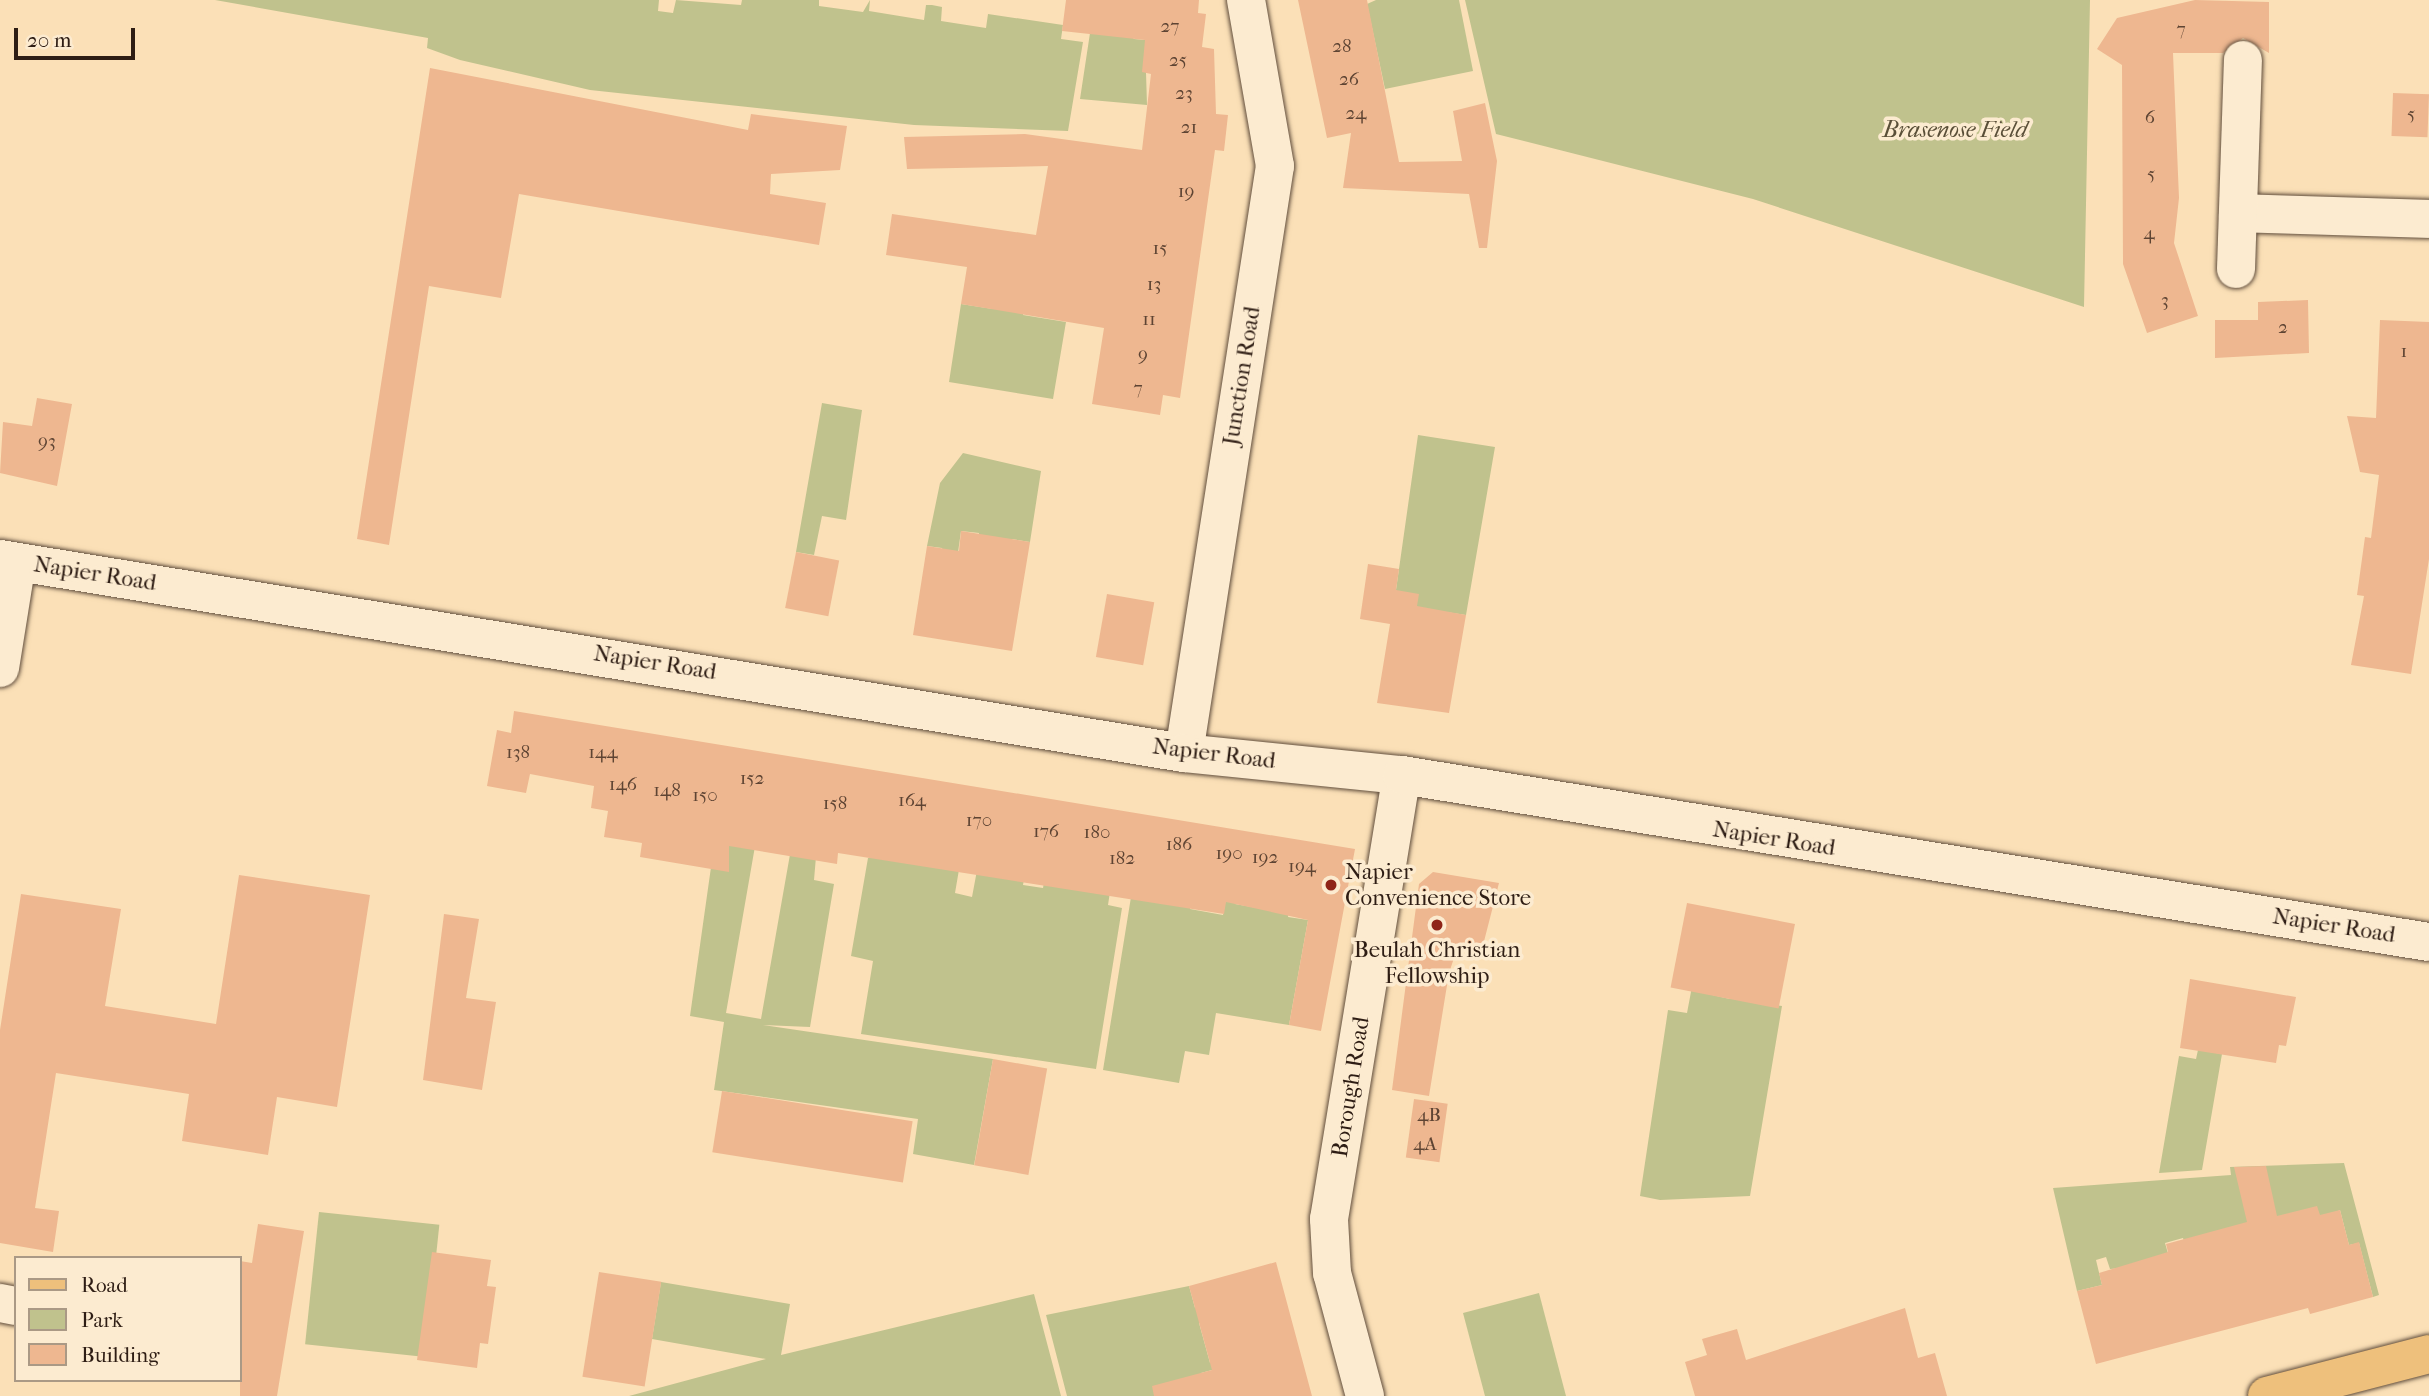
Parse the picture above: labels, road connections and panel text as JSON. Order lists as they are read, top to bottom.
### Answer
{
  "streets": {
    "street": ["Junction Road", "Napier Road", "Borough Road"]
  },
  "crossings": [
    ["Junction Road", "Napier Road"],
    ["Napier Road", "Borough Road"]
  ],
  "parks": ["Brasenose Field"],
  "places": ["Napier Convenience Store", "Beulah Christian Fellowship"],
  "house_numbers": [
    "27",
    "7",
    "28",
    "25",
    "26",
    "23",
    "24",
    "5",
    "6",
    "21",
    "5",
    "19",
    "4",
    "15",
    "13",
    "3",
    "11",
    "2",
    "1",
    "9",
    "7",
    "93",
    "138",
    "144",
    "152",
    "146",
    "148",
    "150",
    "164",
    "158",
    "170",
    "176",
    "180",
    "186",
    "190",
    "192",
    "182",
    "194",
    "4B",
    "4A"
  ],
  "legend": ["Road", "Park", "Building"],
  "scale_bar": "20 m"
}
